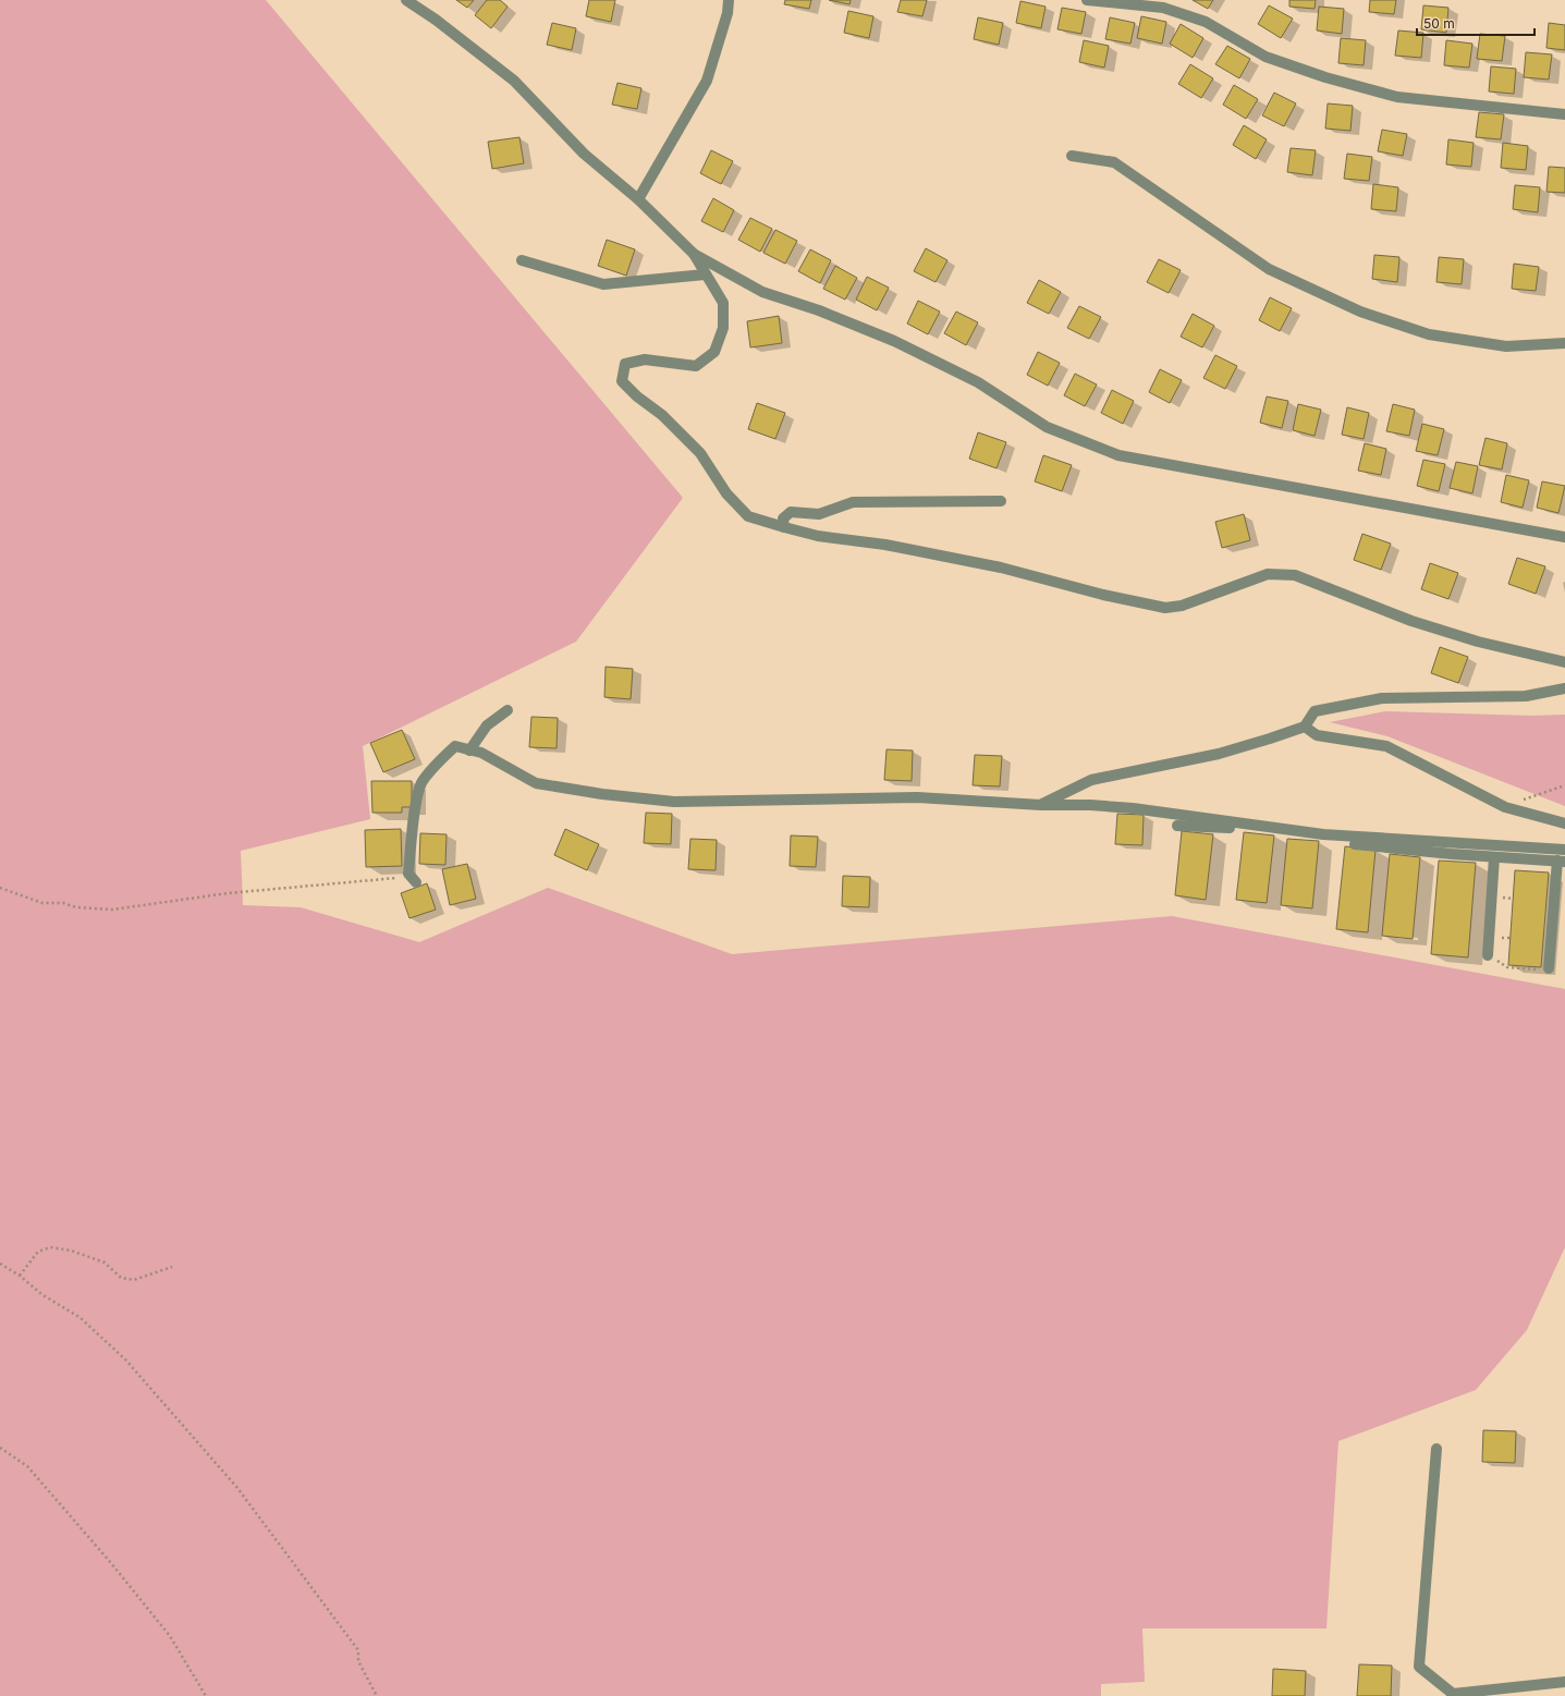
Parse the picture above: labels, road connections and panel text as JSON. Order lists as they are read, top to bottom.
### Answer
{
  "scale_bar": "50 m"
}
